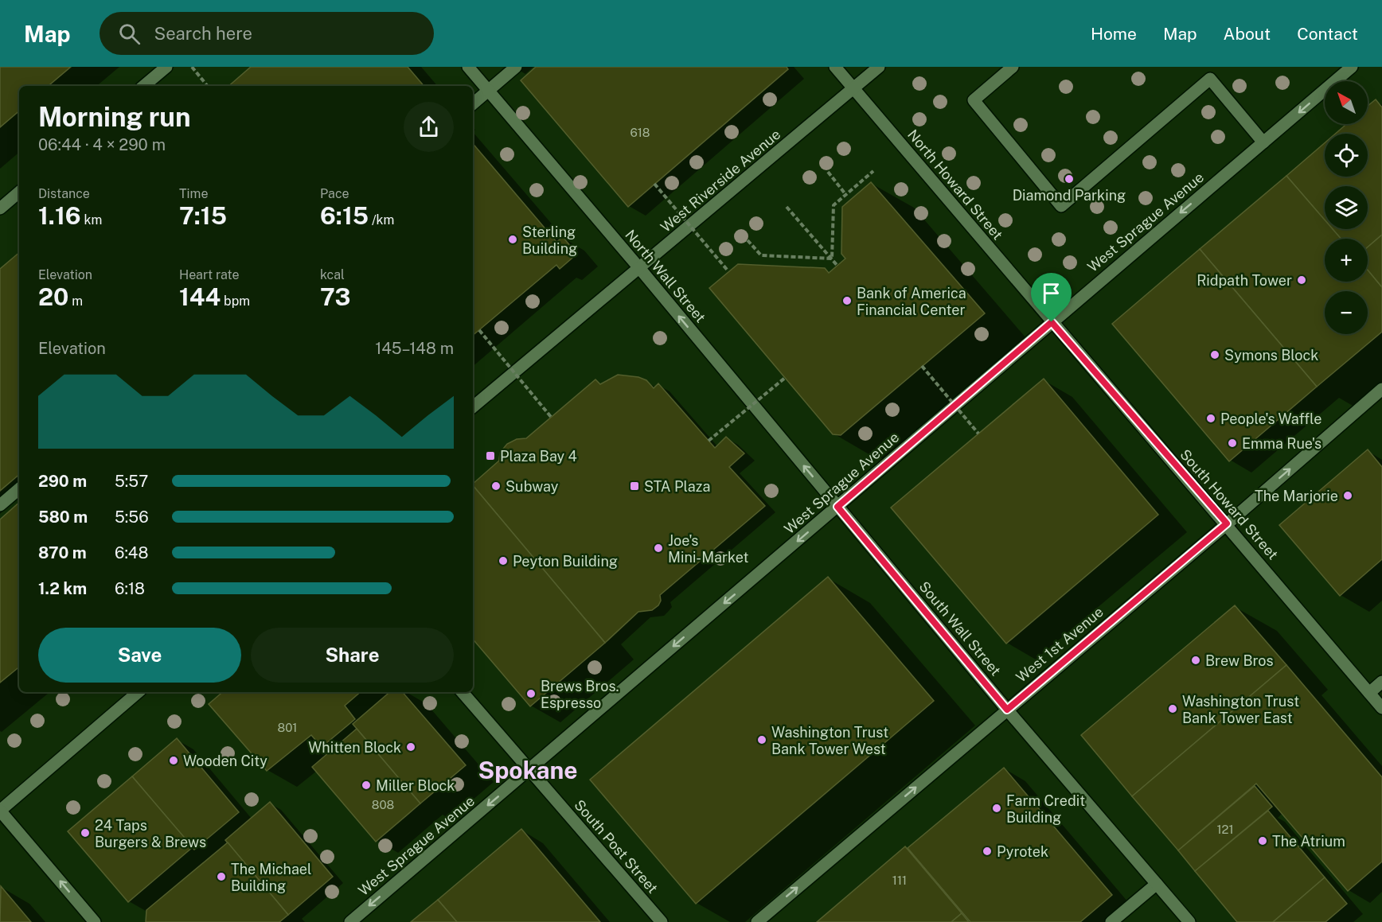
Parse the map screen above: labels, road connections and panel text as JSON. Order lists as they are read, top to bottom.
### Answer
{
  "streets": {
    "street": [
      "West Riverside Avenue",
      "North Howard Street",
      "West Sprague Avenue",
      "North Wall Street",
      "South Howard Street",
      "South Wall Street",
      "West 1st Avenue",
      "South Post Street"
    ]
  },
  "crossings": [
    ["West Riverside Avenue", "North Howard Street"],
    ["West Riverside Avenue", "North Wall Street"],
    ["North Howard Street", "West Sprague Avenue"],
    ["North Howard Street", "South Howard Street"],
    ["West Sprague Avenue", "North Wall Street"],
    ["West Sprague Avenue", "South Howard Street"],
    ["West Sprague Avenue", "South Wall Street"],
    ["West Sprague Avenue", "South Post Street"],
    ["North Wall Street", "South Wall Street"],
    ["South Howard Street", "West 1st Avenue"],
    ["South Wall Street", "West 1st Avenue"]
  ],
  "one_way": ["West Sprague Avenue", "North Wall Street", "West 1st Avenue"],
  "districts": ["Spokane"],
  "places": {
    "other": [
      "Diamond Parking",
      "Sterling Building",
      "Ridpath Tower",
      "Bank of America Financial Center",
      "Symons Block",
      "People's Waffle",
      "Emma Rue's",
      "Subway",
      "The Marjorie",
      "Joe's Mini-Market",
      "Peyton Building",
      "Brew Bros",
      "Brews Bros. Espresso",
      "Washington Trust Bank Tower East",
      "Washington Trust Bank Tower West",
      "Whitten Block",
      "Wooden City",
      "Miller Block",
      "Farm Credit Building",
      "24 Taps Burgers & Brews",
      "The Atrium",
      "Pyrotek",
      "The Michael Building"
    ],
    "transit": ["Plaza Bay 4", "STA Plaza"]
  },
  "house_numbers": [
    "618",
    "801",
    "808",
    "121",
    "111"
  ],
  "north": "top left",
  "page": {
    "header": "Map",
    "search": "Search here",
    "nav": [
      "Home",
      "Map",
      "About",
      "Contact"
    ],
    "map_buttons": ["+", "−"],
    "heading": ["Morning run", "06:44 · 4 × 290 m"],
    "stats": [
      ["Distance", "1.16 km"],
      ["Time", "7:15"],
      ["Pace", "6:15 /km"],
      ["Elevation", "20 m"],
      ["Heart rate", "144 bpm"],
      ["kcal", "73"]
    ],
    "chart": ["Elevation", "145–148 m"],
    "list": [
      {
        "name": "290 m",
        "note": "5:57"
      },
      {
        "name": "580 m",
        "note": "5:56"
      },
      {
        "name": "870 m",
        "note": "6:48"
      },
      {
        "name": "1.2 km",
        "note": "6:18"
      }
    ],
    "buttons": ["Save", "Share"]
  }
}
